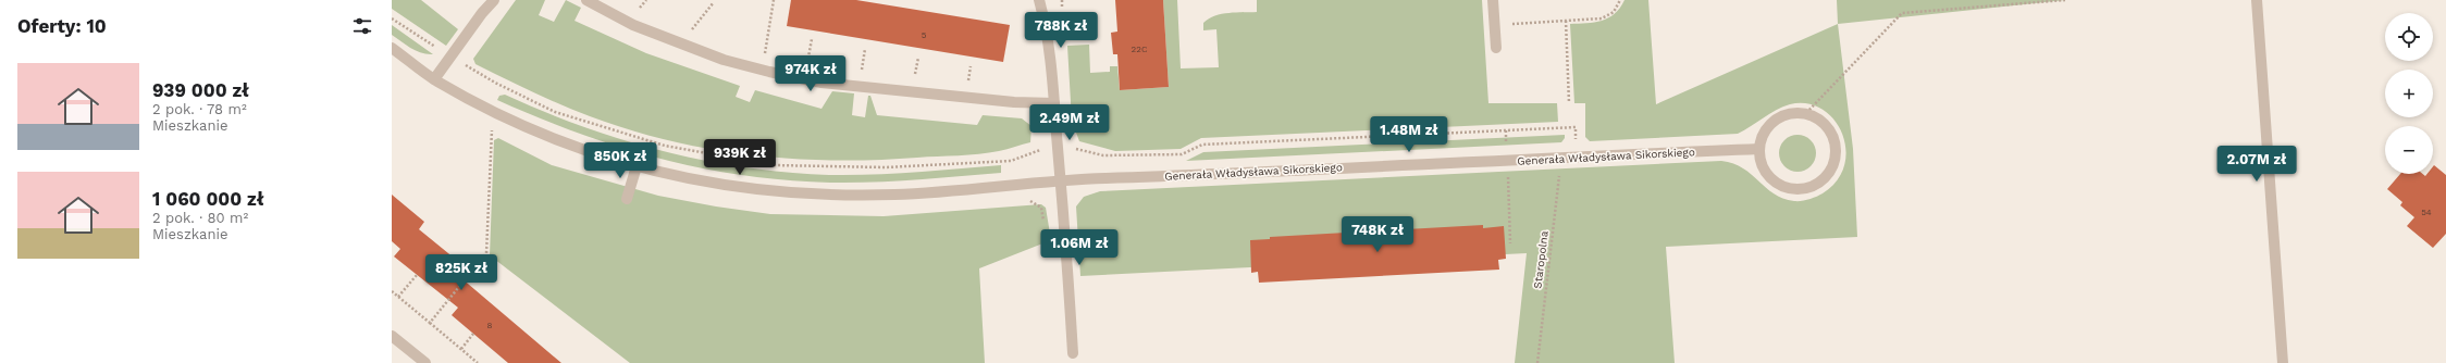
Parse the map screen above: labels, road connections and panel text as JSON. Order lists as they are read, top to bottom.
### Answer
{
  "streets": {
    "street": ["Generała Władysława Sikorskiego"],
    "path": ["Staropolna"]
  },
  "crossings": [
    ["Generała Władysława Sikorskiego", "Staropolna"]
  ],
  "house_numbers": [
    "5",
    "22C",
    "54",
    "8"
  ],
  "page": {
    "heading": "Oferty: 10",
    "price": [
      "788K zł",
      "974K zł",
      "2.49M zł",
      "1.48M zł",
      "939K zł",
      "850K zł",
      "2.07M zł",
      "748K zł",
      "1.06M zł",
      "825K zł"
    ],
    "map_buttons": ["+", "−"],
    "list": [
      {
        "name": "939 000 zł",
        "note": "2 pok. · 78 m² · Mieszkanie"
      },
      {
        "name": "1 060 000 zł",
        "note": "2 pok. · 80 m² · Mieszkanie"
      }
    ]
  }
}
